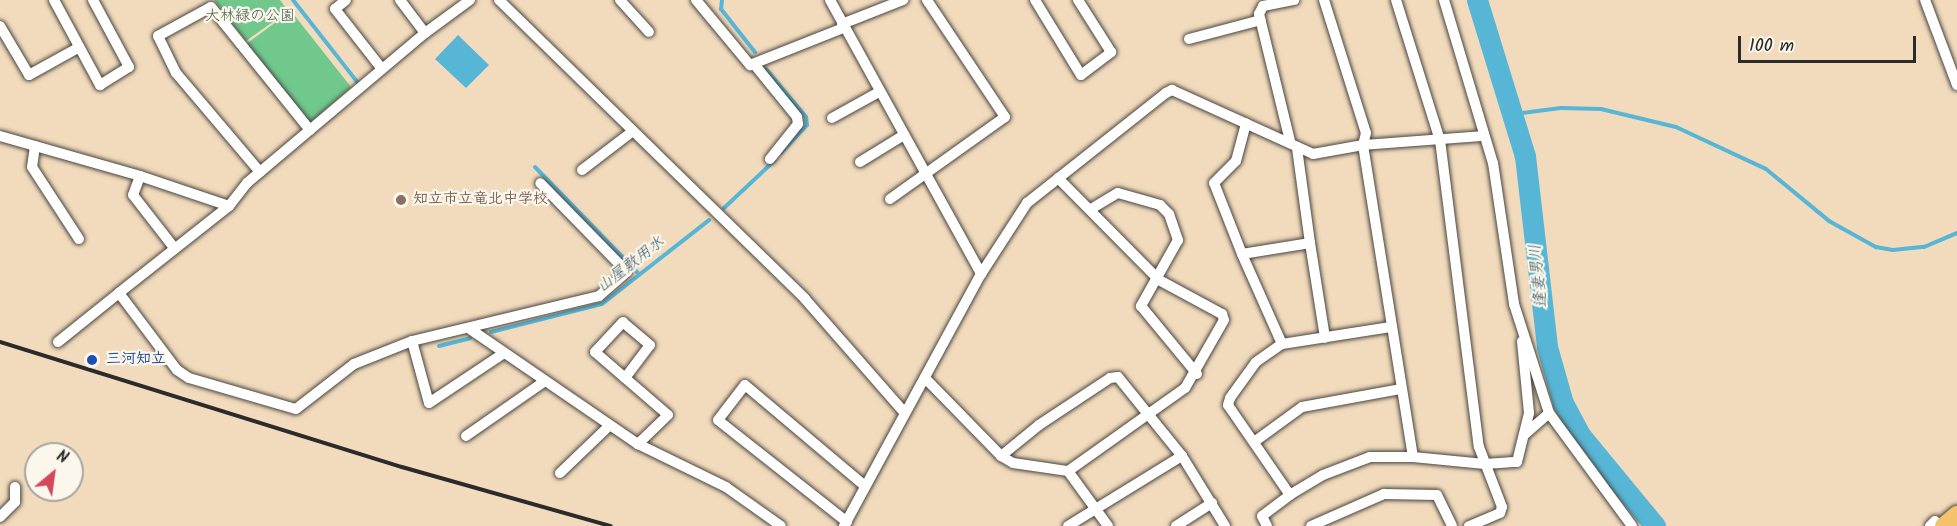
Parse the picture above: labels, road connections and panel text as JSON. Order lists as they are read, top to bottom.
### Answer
{
  "water": ["山屋敷用水", "逢妻男川"],
  "parks": ["大林緑の公園"],
  "places": ["知立市立竜北中学校", "三河知立"],
  "scale_bar": "100 m",
  "north": "top right"
}
